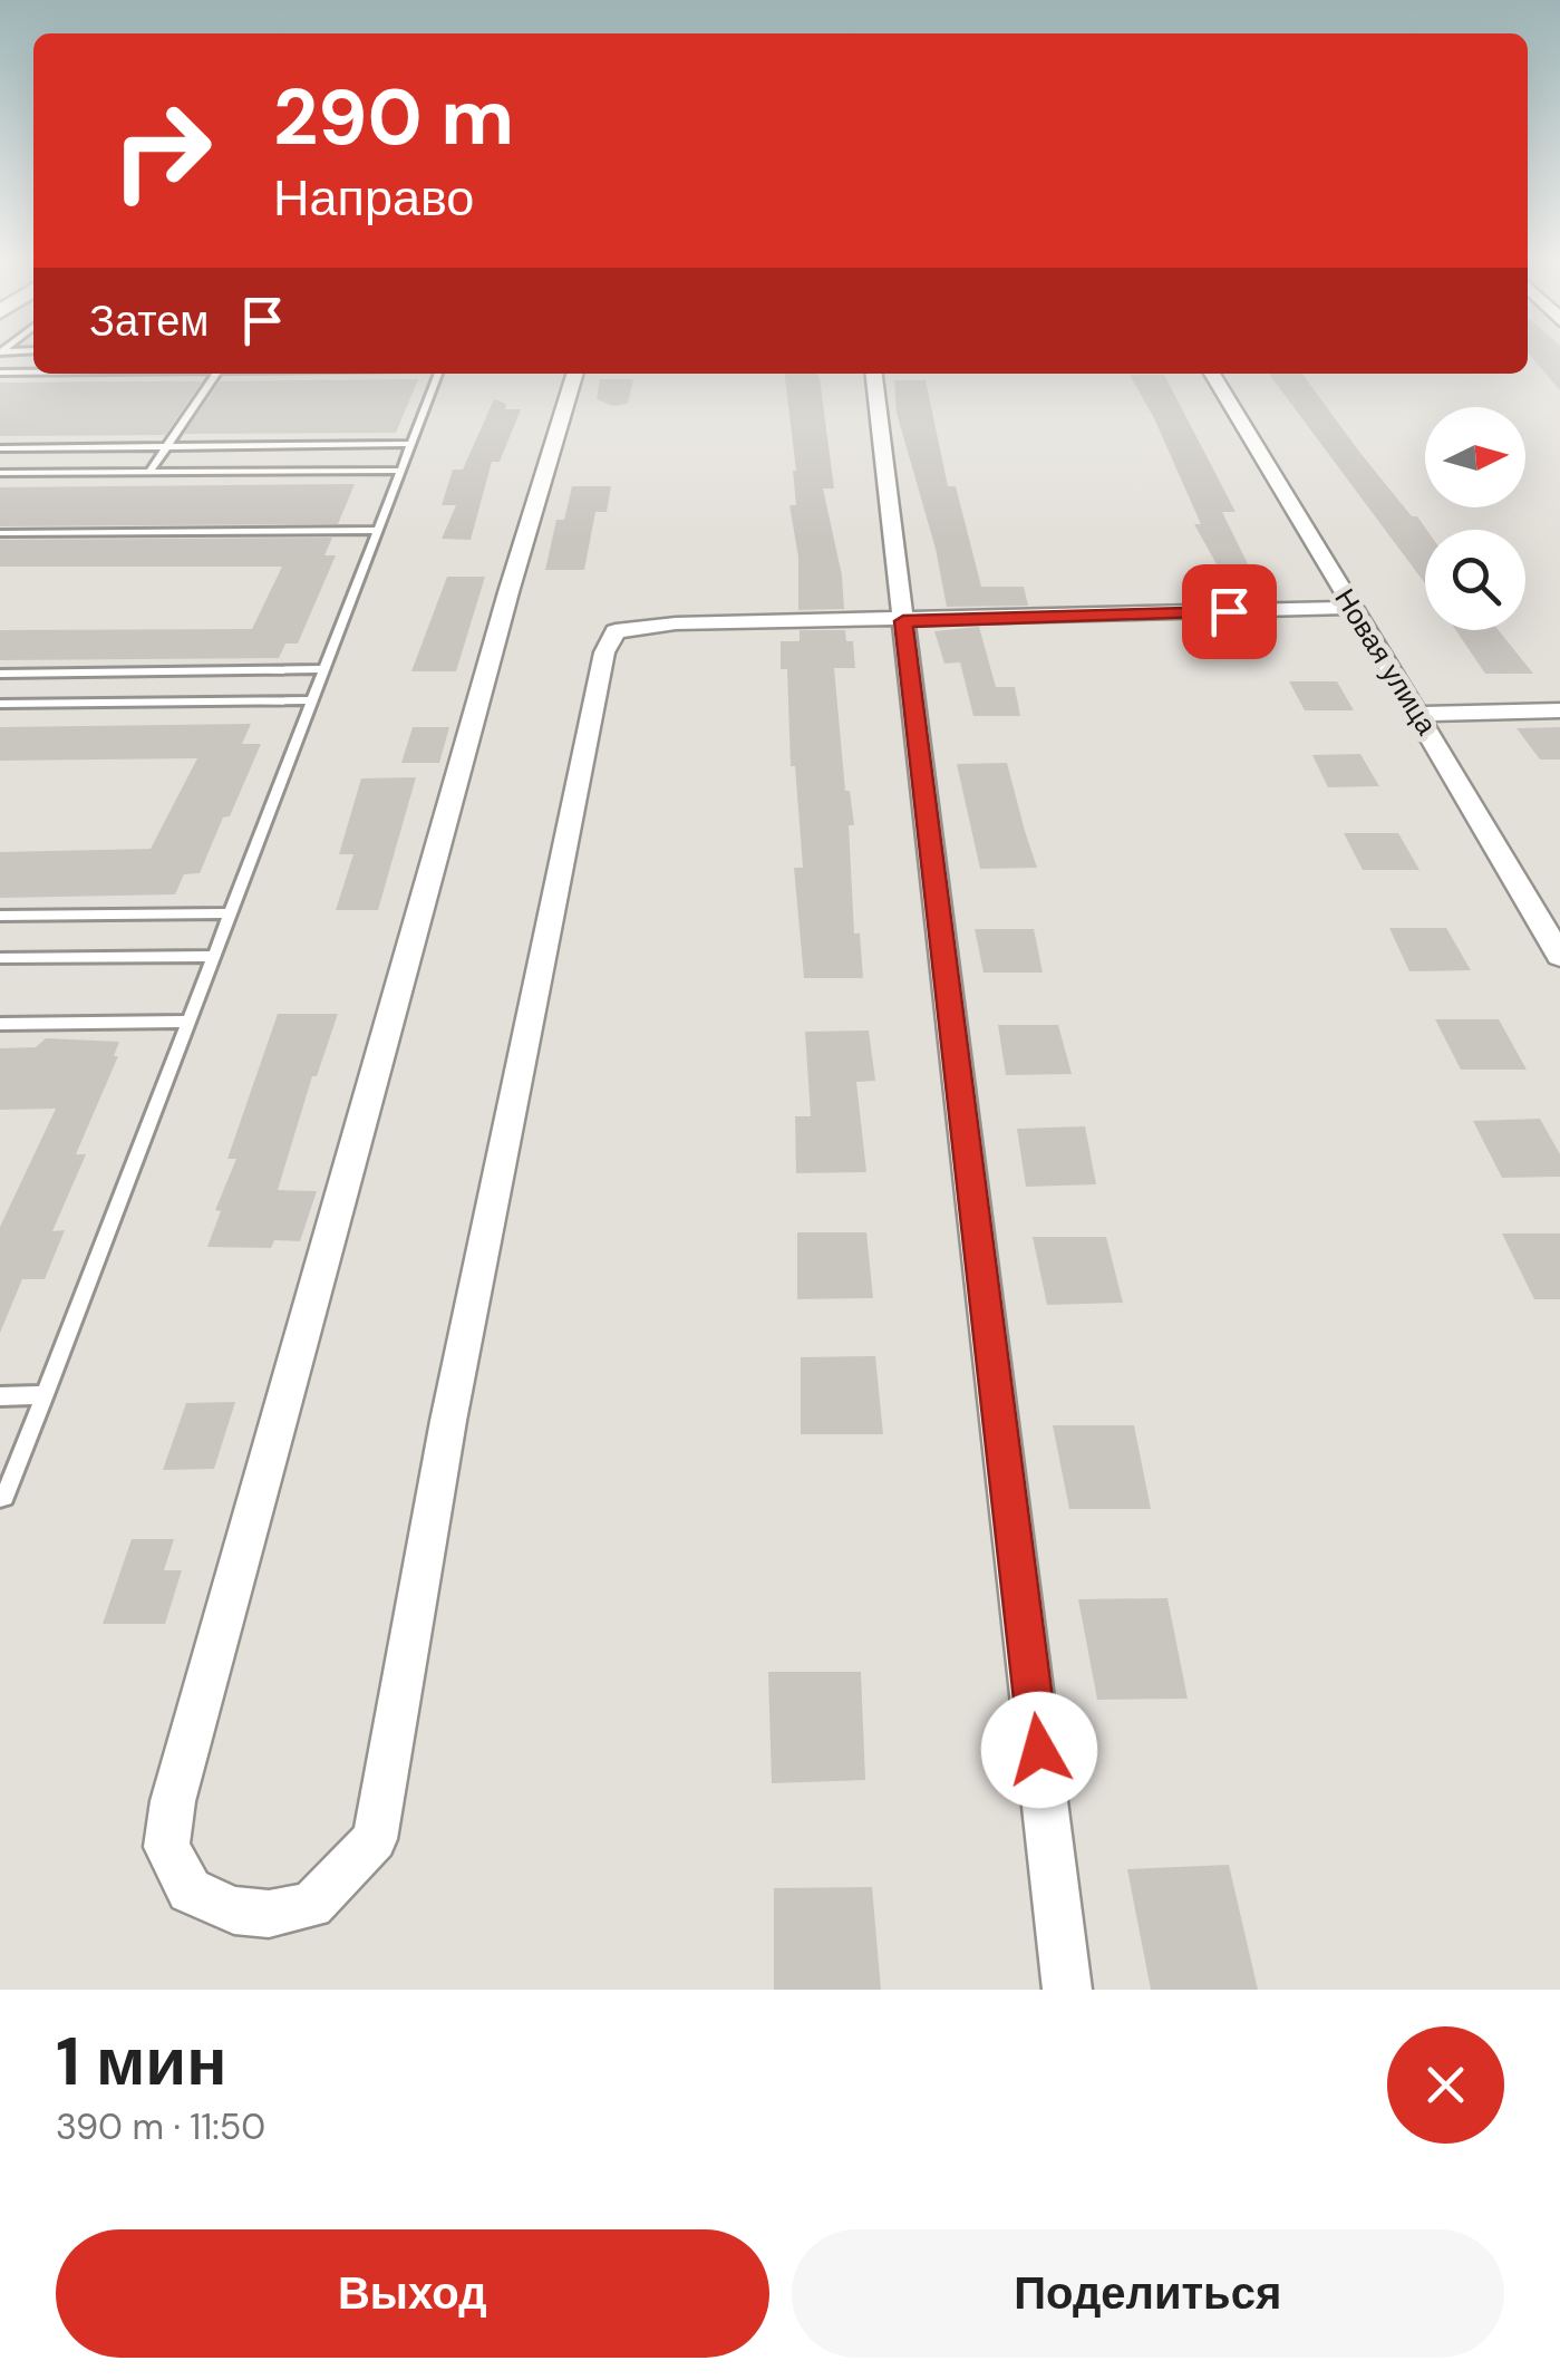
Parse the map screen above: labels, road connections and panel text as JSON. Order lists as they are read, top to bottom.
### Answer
{
  "streets": {
    "street": ["Новая улица"]
  },
  "north": "right",
  "page": {
    "turn": ["290 m", "Направо"],
    "then": "Затем",
    "heading": ["1 мин", "390 m · 11:50"],
    "buttons": ["Выход", "Поделиться"]
  }
}
